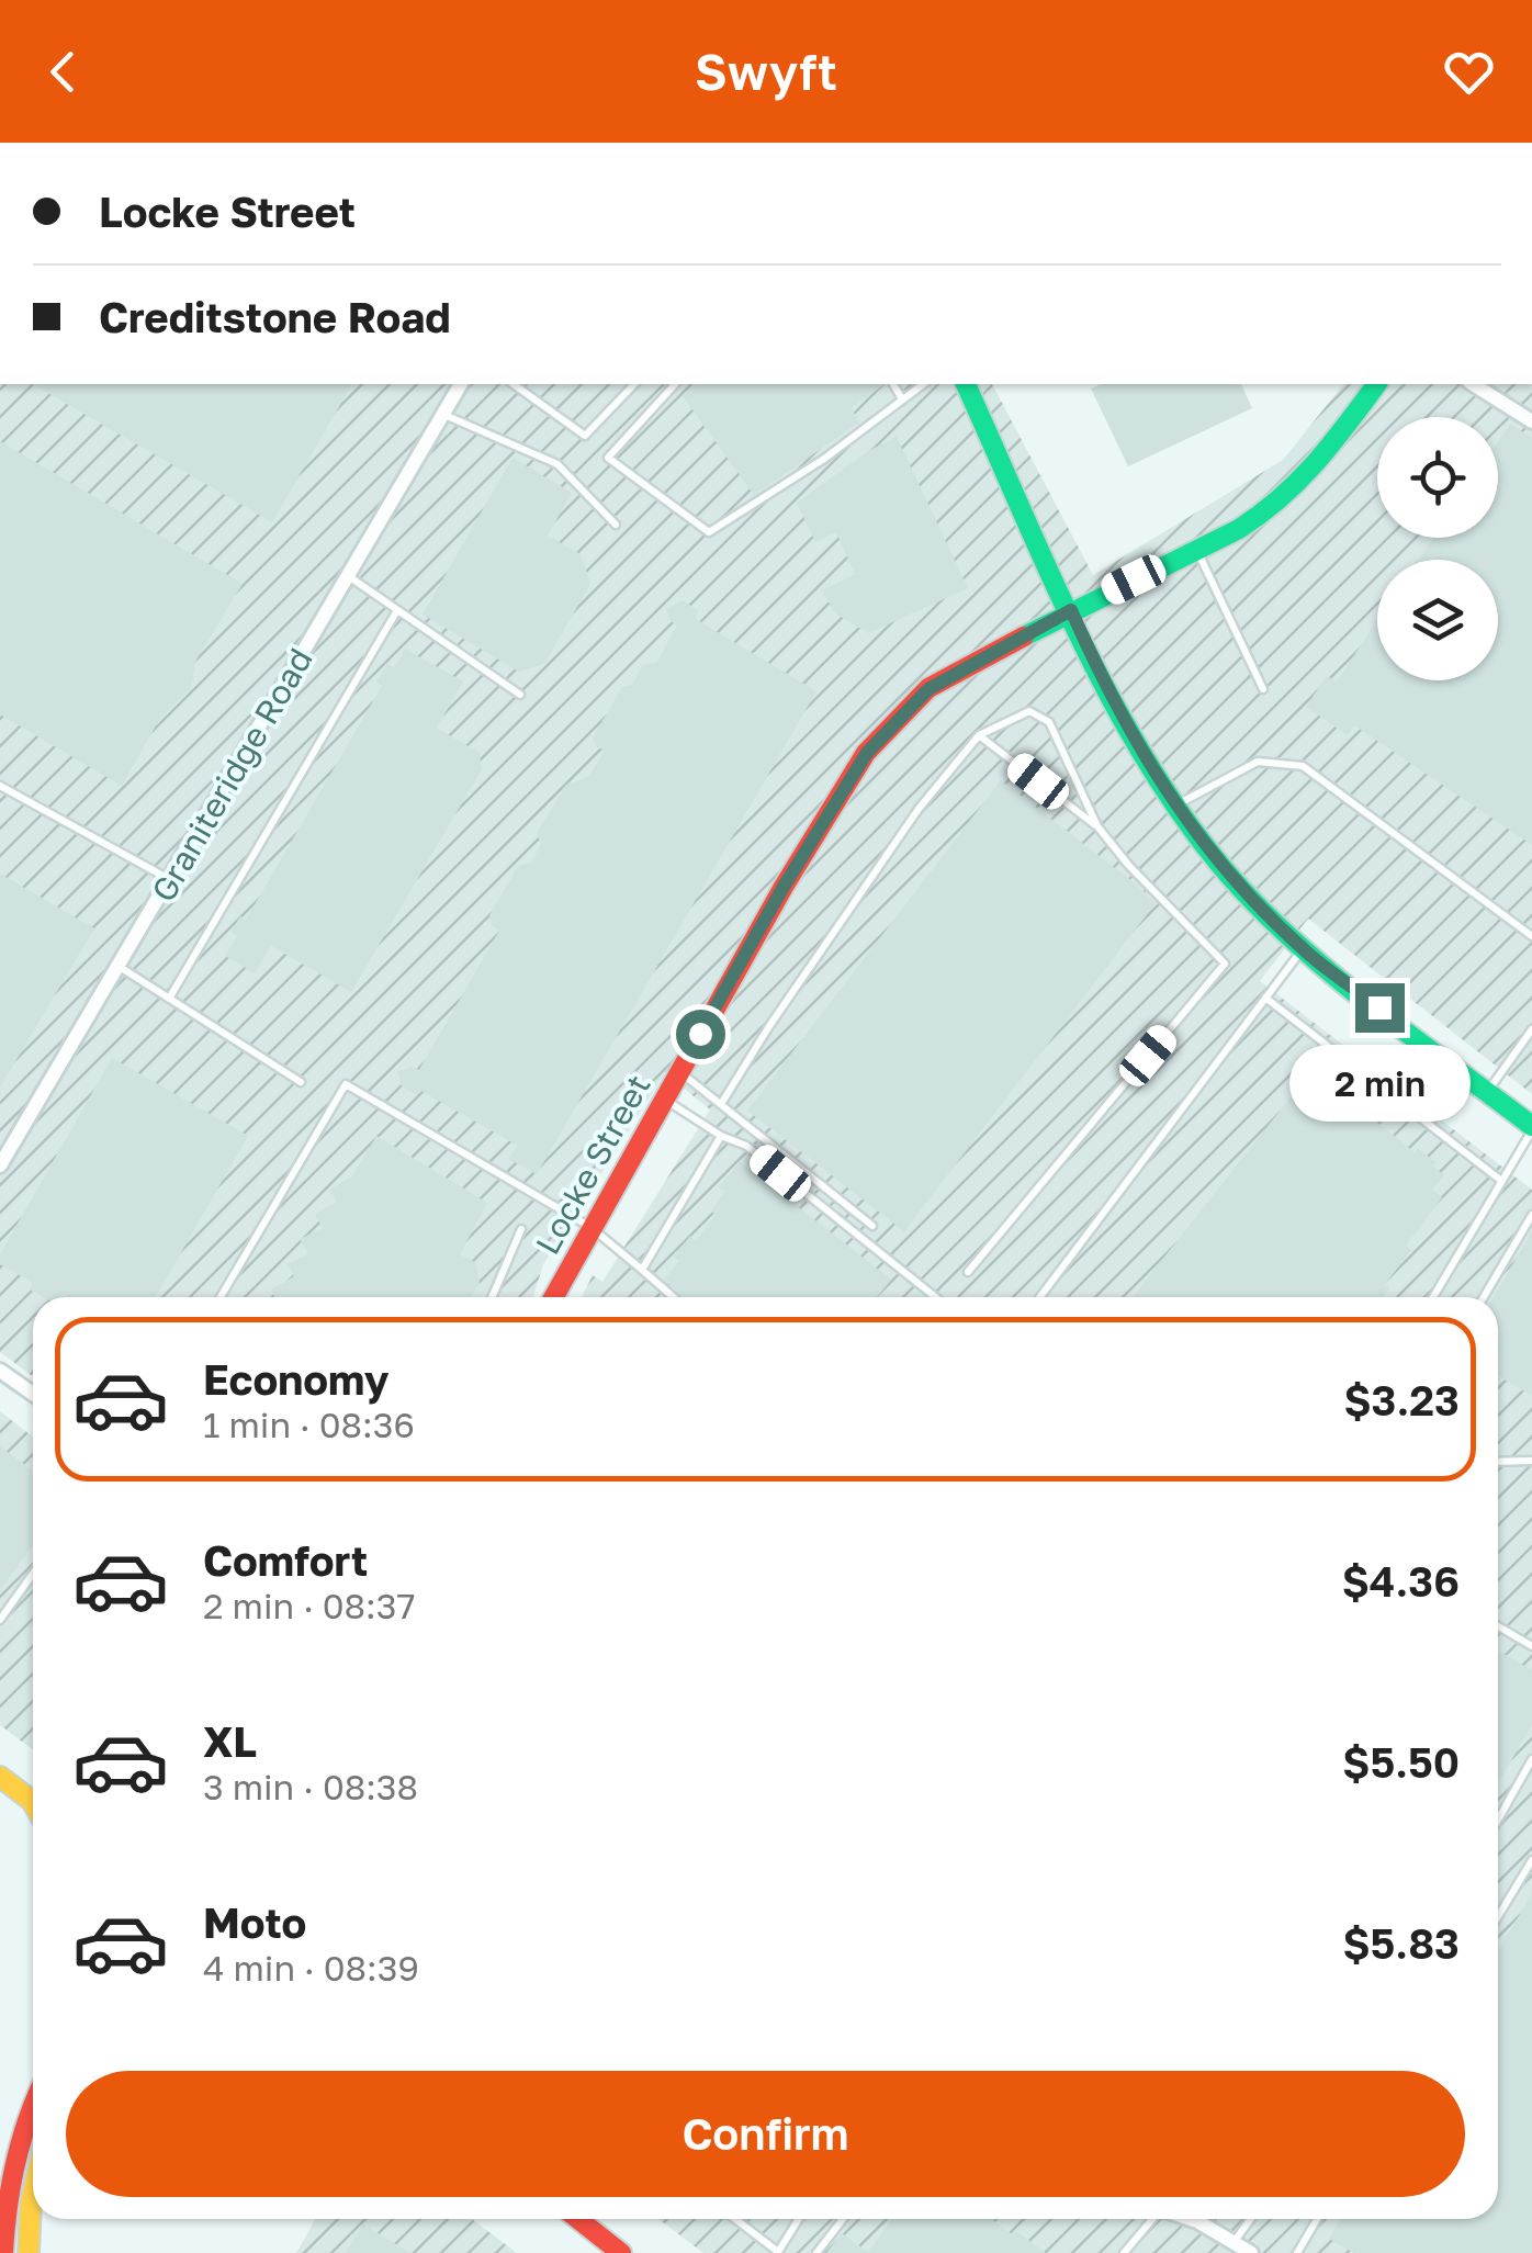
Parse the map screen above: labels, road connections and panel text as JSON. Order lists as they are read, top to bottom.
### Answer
{
  "streets": {
    "street": ["Graniteridge Road", "Locke Street"]
  },
  "page": {
    "header": "Swyft",
    "banner": ["Locke Street", "Creditstone Road"],
    "bubble": "2 min",
    "list": [
      {
        "name": "Economy",
        "note": "1 min · 08:36",
        "value": "$3.23"
      },
      {
        "name": "Comfort",
        "note": "2 min · 08:37",
        "value": "$4.36"
      },
      {
        "name": "XL",
        "note": "3 min · 08:38",
        "value": "$5.50"
      },
      {
        "name": "Moto",
        "note": "4 min · 08:39",
        "value": "$5.83"
      }
    ],
    "buttons": "Confirm"
  }
}
